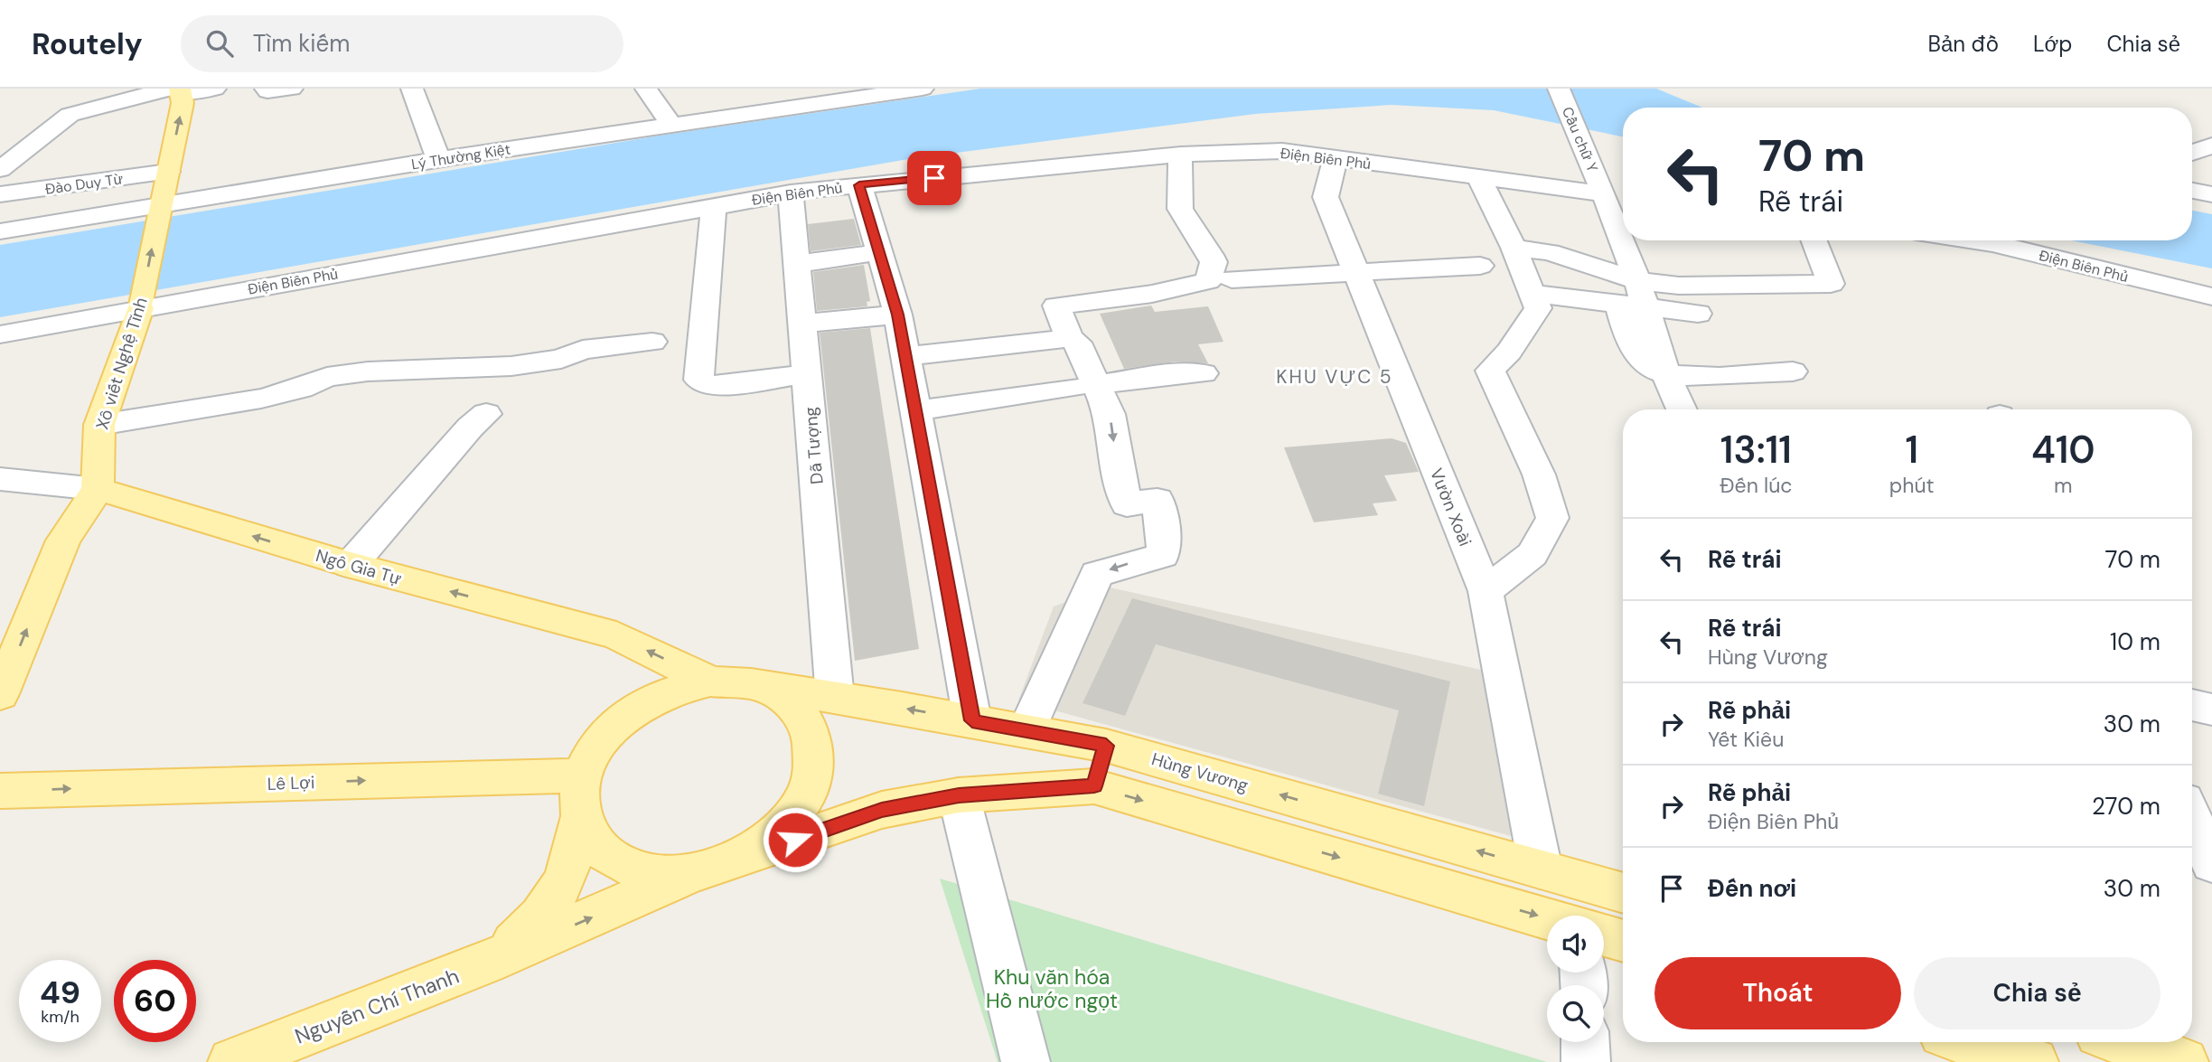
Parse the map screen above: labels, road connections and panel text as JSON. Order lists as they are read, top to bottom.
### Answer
{
  "streets": {
    "main road": [
      "Xô viết Nghệ Tĩnh",
      "Ngô Gia Tự",
      "Hùng Vương",
      "Lê Lợi",
      "Nguyễn Chí Thanh"
    ],
    "street": [
      "Cầu chữ Y",
      "Lý Thường Kiệt",
      "Điện Biên Phủ",
      "Đào Duy Từ",
      "Dã Tượng",
      "Vườn Xoài"
    ]
  },
  "crossings": [
    ["Cầu chữ Y", "Điện Biên Phủ"],
    ["Lý Thường Kiệt", "Xô viết Nghệ Tĩnh"],
    ["Điện Biên Phủ", "Xô viết Nghệ Tĩnh"],
    ["Điện Biên Phủ", "Dã Tượng"],
    ["Điện Biên Phủ", "Vườn Xoài"],
    ["Đào Duy Từ", "Xô viết Nghệ Tĩnh"],
    ["Xô viết Nghệ Tĩnh", "Ngô Gia Tự"],
    ["Dã Tượng", "Hùng Vương"],
    ["Vườn Xoài", "Hùng Vương"],
    ["Ngô Gia Tự", "Hùng Vương"],
    ["Ngô Gia Tự", "Lê Lợi"],
    ["Ngô Gia Tự", "Nguyễn Chí Thanh"],
    ["Hùng Vương", "Lê Lợi"],
    ["Hùng Vương", "Nguyễn Chí Thanh"],
    ["Lê Lợi", "Nguyễn Chí Thanh"]
  ],
  "one_way": ["Xô viết Nghệ Tĩnh", "Ngô Gia Tự", "Lê Lợi"],
  "districts": ["KHU VỰC 5"],
  "parks": ["Khu văn hóa Hồ nước ngọt"],
  "page": {
    "header": "Routely",
    "search": "Tìm kiếm",
    "nav": ["Bản đồ", "Lớp", "Chia sẻ"],
    "turn": ["70 m", "Rẽ trái"],
    "eta": [
      "13:11",
      "Đến lúc",
      "1",
      "phút",
      "410",
      "m"
    ],
    "list": [
      {
        "name": "Rẽ trái",
        "value": "70 m"
      },
      {
        "name": "Rẽ trái",
        "note": "Hùng Vương",
        "value": "10 m"
      },
      {
        "name": "Rẽ phải",
        "note": "Yết Kiêu",
        "value": "30 m"
      },
      {
        "name": "Rẽ phải",
        "note": "Điện Biên Phủ",
        "value": "270 m"
      },
      {
        "name": "Đến nơi",
        "value": "30 m"
      }
    ],
    "buttons": ["Thoát", "Chia sẻ"],
    "speed": "49 km/h",
    "limit": "60"
  }
}
